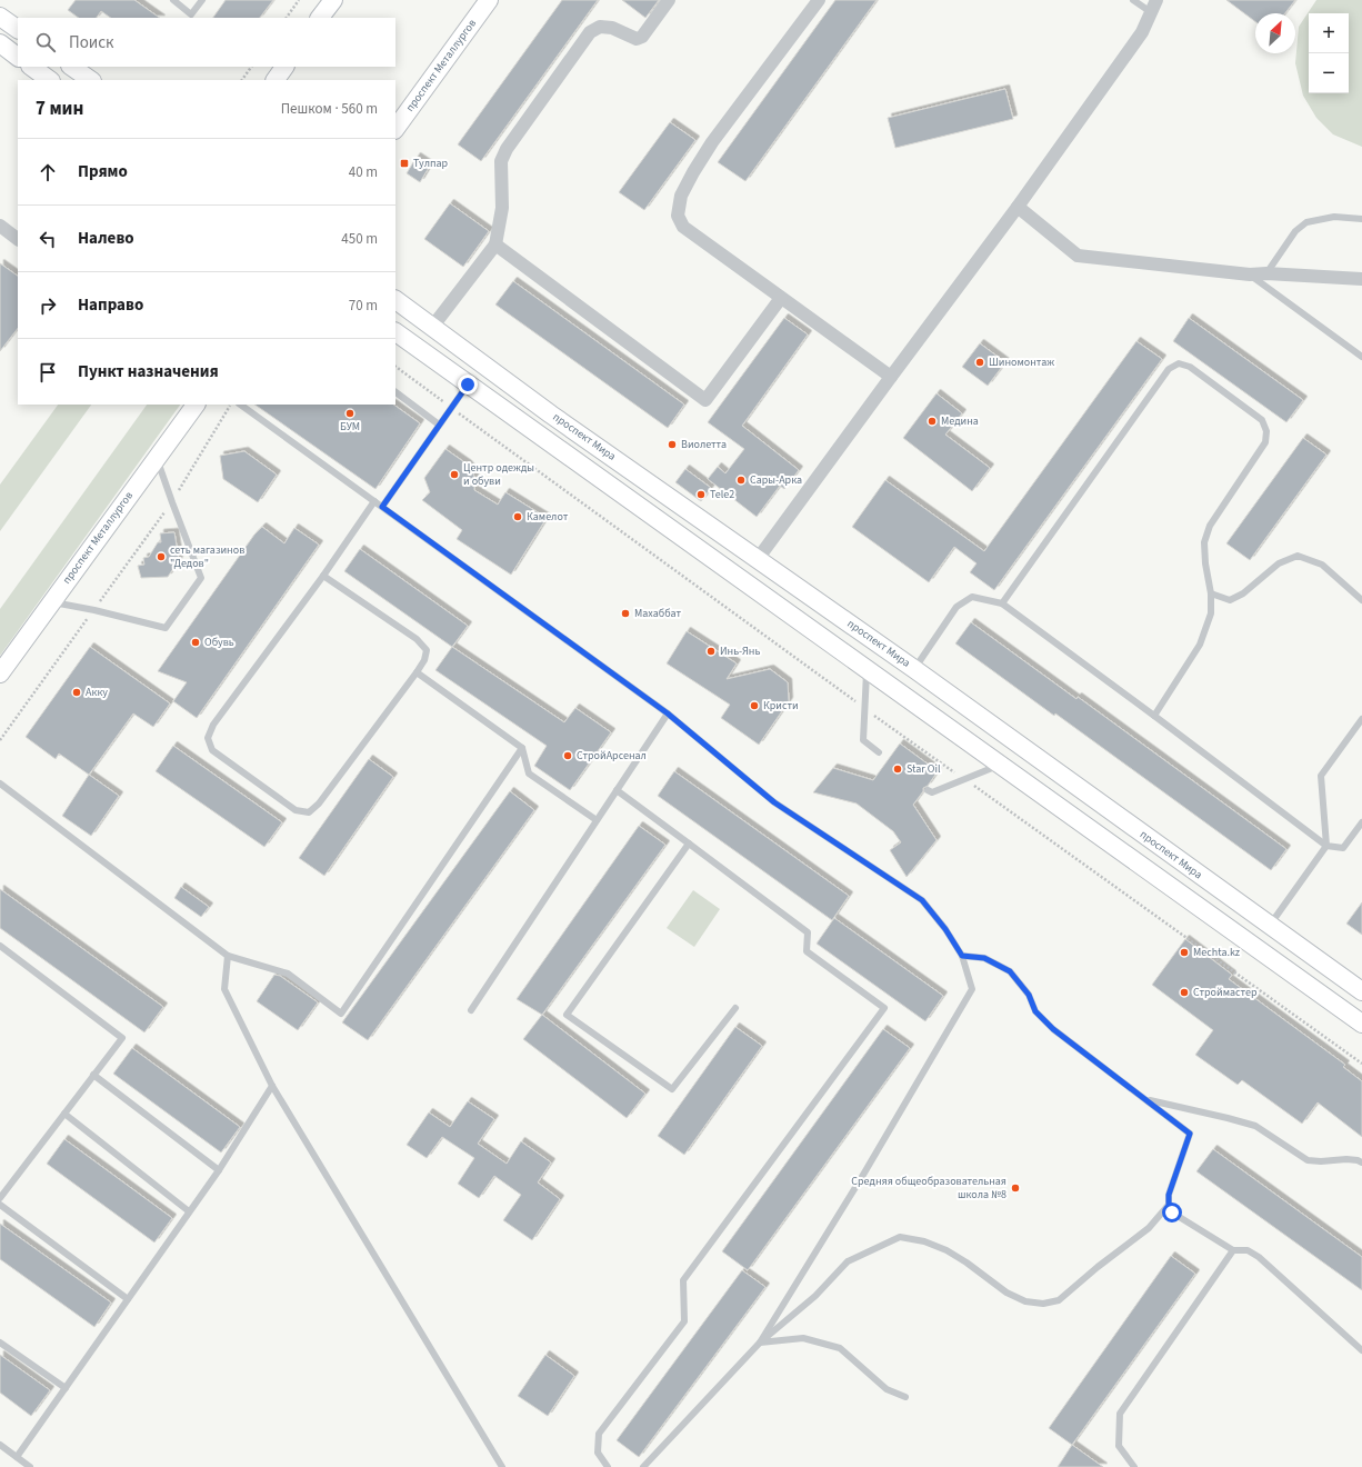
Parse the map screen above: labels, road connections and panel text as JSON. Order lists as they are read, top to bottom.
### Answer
{
  "streets": {
    "main road": ["проспект Металлургов", "проспект Мира"]
  },
  "places": {
    "transit": ["Тулпар"],
    "other": [
      "Шиномонтаж",
      "БУМ",
      "Медина",
      "Виолетта",
      "Центр одежды и обуви",
      "Сары-Арка",
      "Tele2",
      "Камелот",
      "сеть магазинов \"Дедов\"",
      "Махаббат",
      "Обувь",
      "Инь-Янь",
      "Акку",
      "Кристи",
      "СтройАрсенал",
      "Star Oil",
      "Mechta.kz",
      "Строймастер",
      "Средняя общеобразовательная школа №8"
    ]
  },
  "north": "top right",
  "page": {
    "map_buttons": ["+", "−"],
    "search": "Поиск",
    "heading": ["7 мин", "Пешком · 560 m"],
    "list": [
      ["Прямо", "40 m"],
      ["Налево", "450 m"],
      ["Направо", "70 m"],
      "Пункт назначения"
    ]
  }
}
